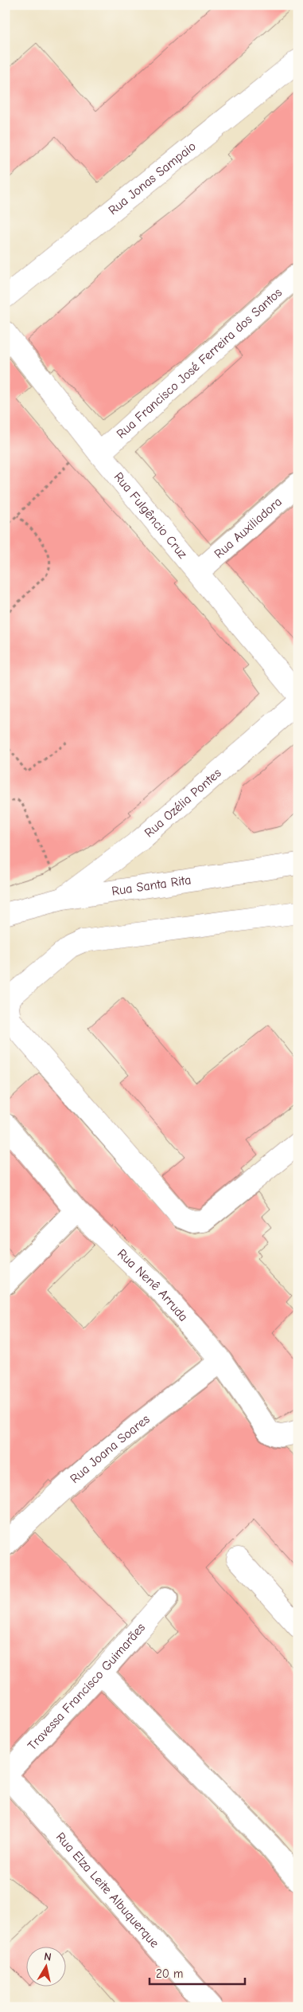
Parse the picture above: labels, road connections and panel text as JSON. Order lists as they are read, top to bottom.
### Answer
{
  "streets": {
    "street": [
      "Rua Jonas Sampaio",
      "Rua Francisco José Ferreira dos Santos",
      "Rua Fulgêncio Cruz",
      "Rua Auxiliadora",
      "Rua Ozélia Pontes",
      "Rua Santa Rita",
      "Rua Nenê Arruda",
      "Rua Joana Soares",
      "Travessa Francisco Guimarães",
      "Rua Elza Leite Albuquerque"
    ]
  },
  "crossings": [
    ["Rua Francisco José Ferreira dos Santos", "Rua Fulgêncio Cruz"],
    ["Rua Fulgêncio Cruz", "Rua Auxiliadora"],
    ["Rua Ozélia Pontes", "Rua Santa Rita"],
    ["Rua Nenê Arruda", "Rua Joana Soares"],
    ["Travessa Francisco Guimarães", "Rua Elza Leite Albuquerque"]
  ],
  "scale_bar": "20 m",
  "north": "top"
}
